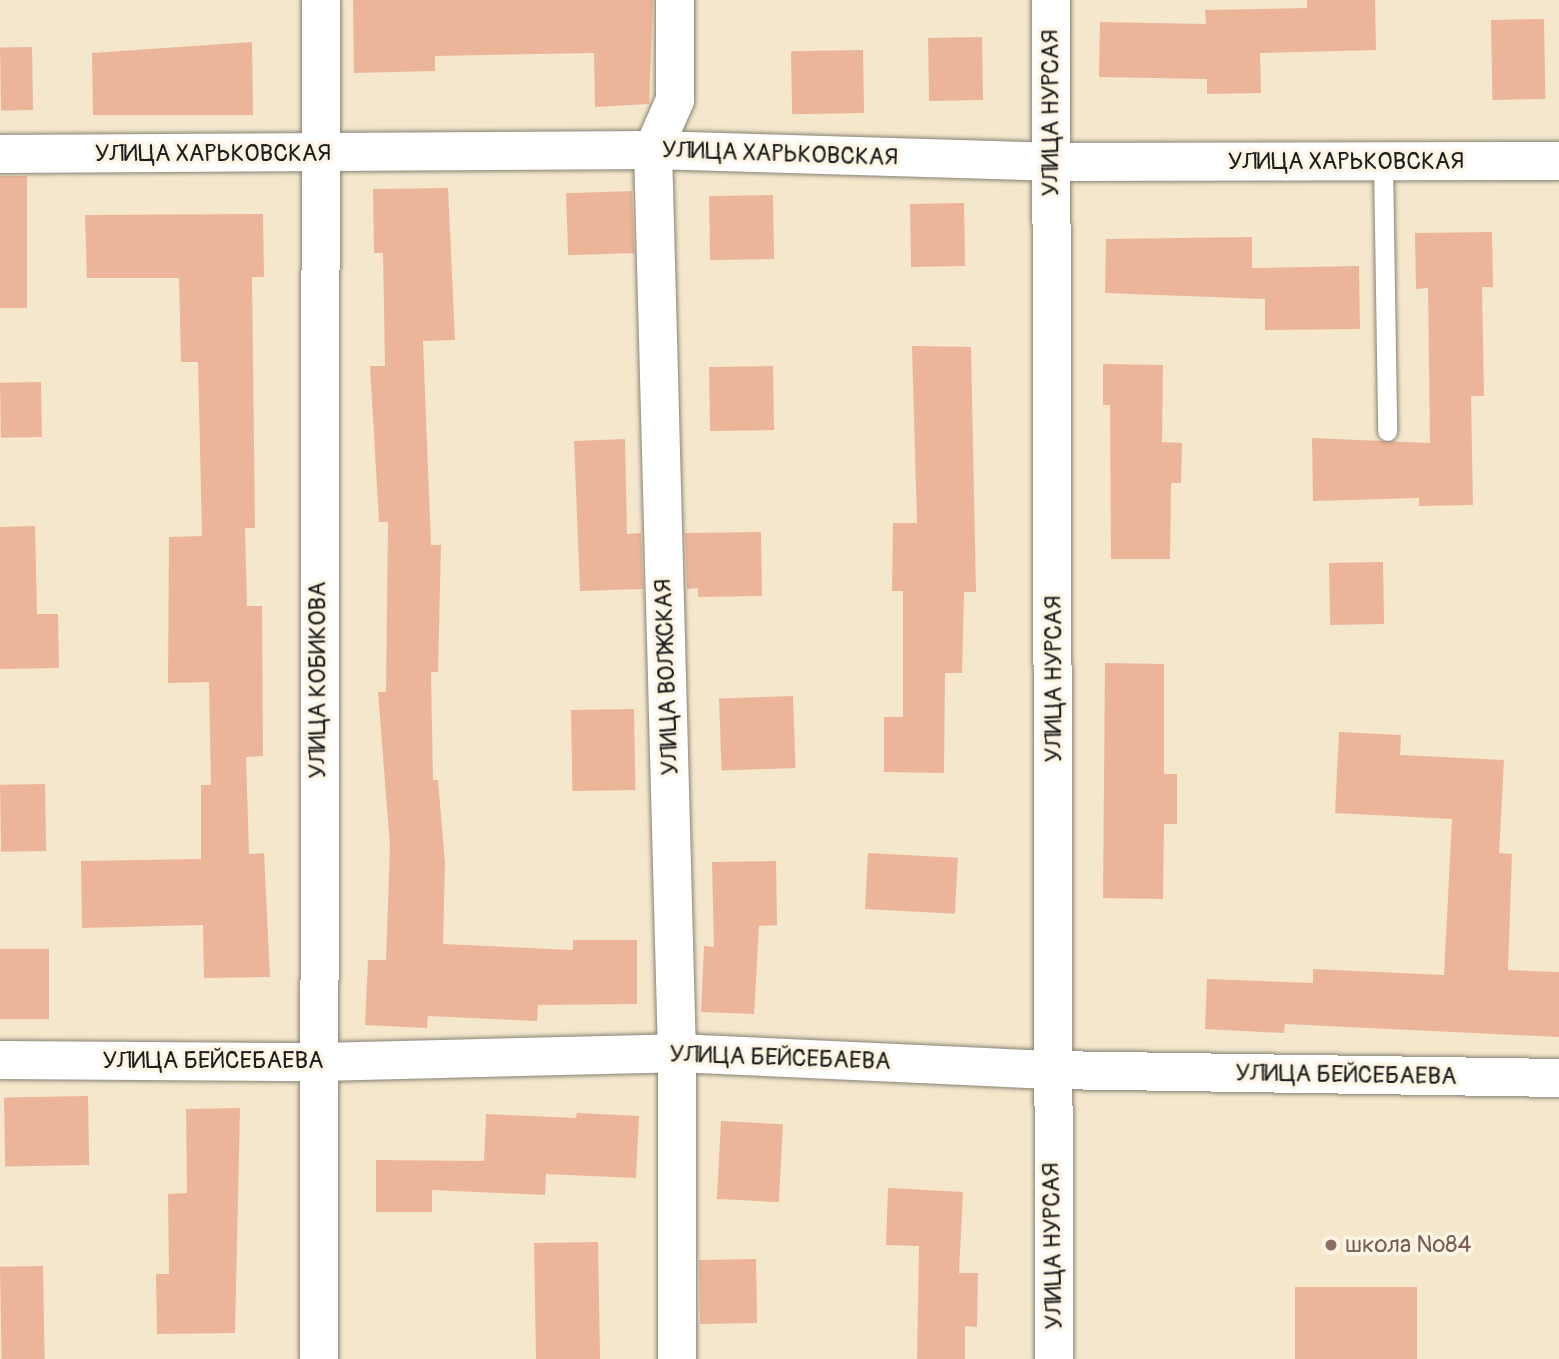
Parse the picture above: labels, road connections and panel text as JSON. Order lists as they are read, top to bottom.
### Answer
{
  "streets": {
    "street": [
      "УЛИЦА НУРСАЯ",
      "УЛИЦА ХАРЬКОВСКАЯ",
      "УЛИЦА ВОЛЖСКАЯ",
      "УЛИЦА КОБИКОВА",
      "УЛИЦА БЕЙСЕБАЕВА"
    ]
  },
  "crossings": [
    ["УЛИЦА НУРСАЯ", "УЛИЦА ХАРЬКОВСКАЯ"],
    ["УЛИЦА НУРСАЯ", "УЛИЦА БЕЙСЕБАЕВА"],
    ["УЛИЦА ХАРЬКОВСКАЯ", "УЛИЦА ВОЛЖСКАЯ"],
    ["УЛИЦА ХАРЬКОВСКАЯ", "УЛИЦА КОБИКОВА"],
    ["УЛИЦА ВОЛЖСКАЯ", "УЛИЦА БЕЙСЕБАЕВА"],
    ["УЛИЦА КОБИКОВА", "УЛИЦА БЕЙСЕБАЕВА"]
  ],
  "places": ["школа №84"]
}
